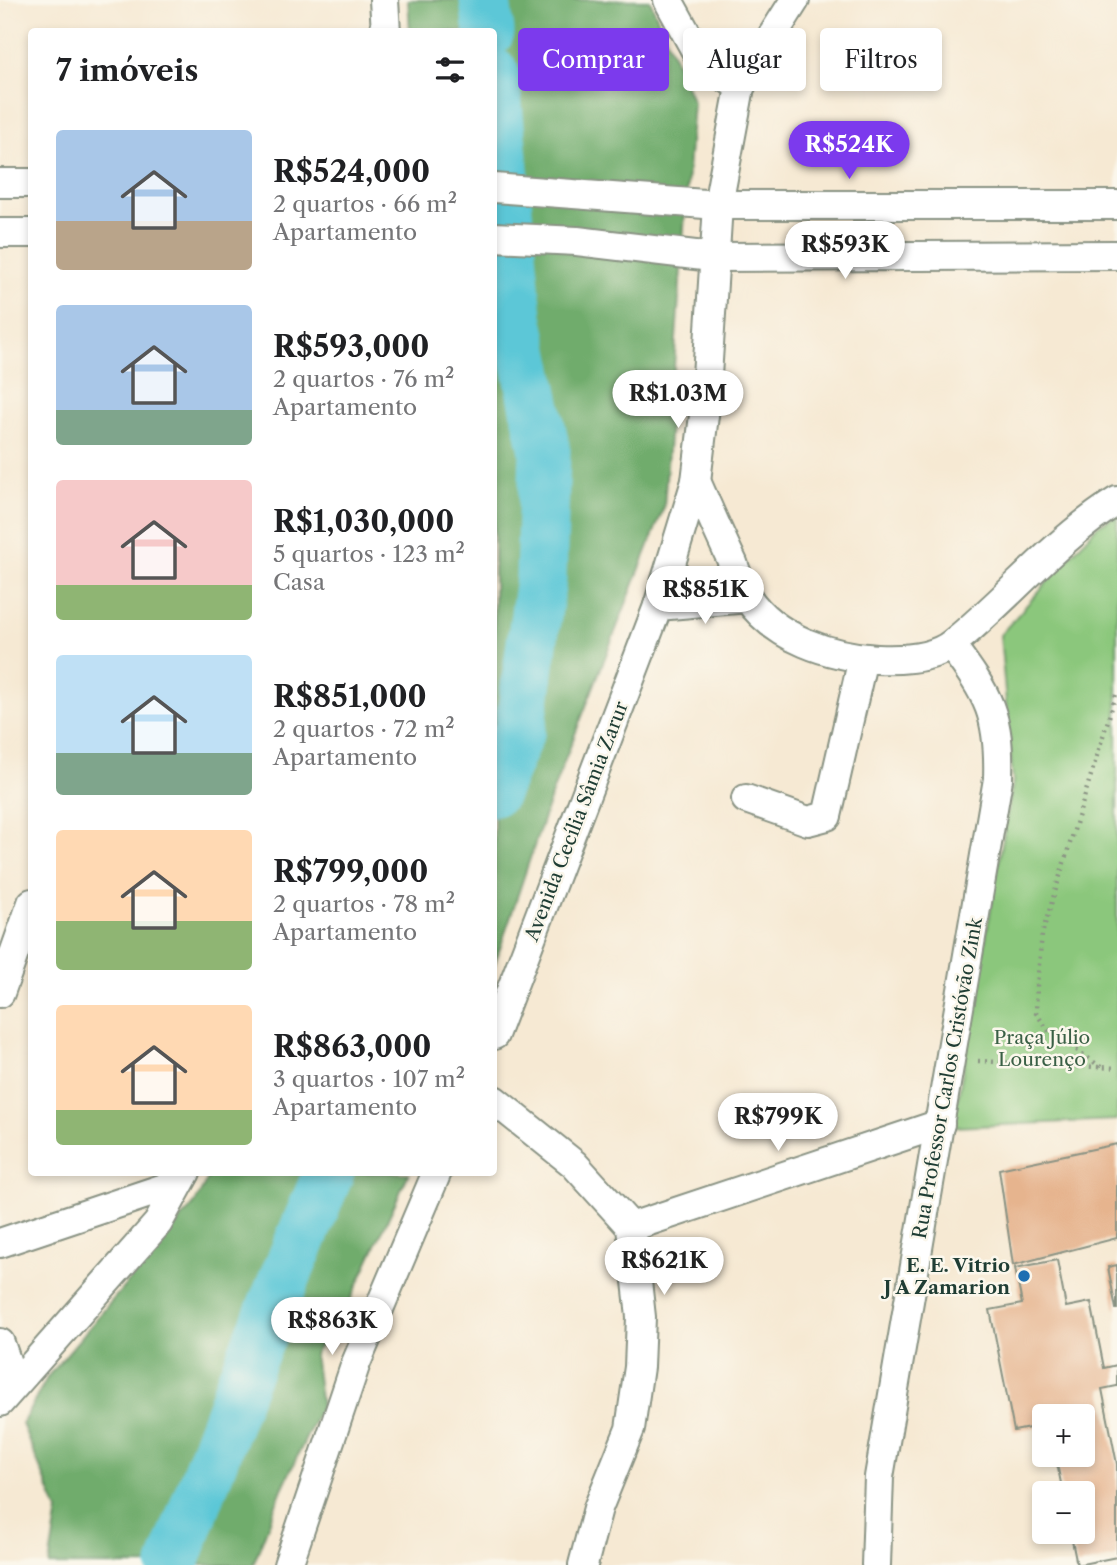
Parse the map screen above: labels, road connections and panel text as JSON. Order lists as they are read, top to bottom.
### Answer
{
  "streets": {
    "street": ["Avenida Cecília Sâmia Zarur", "Rua Professor Carlos Cristóvão Zink"]
  },
  "parks": ["Praça Júlio Lourenço"],
  "places": ["E. E. Vitrio J A Zamarion"],
  "page": {
    "chip": ["Comprar", "Alugar", "Filtros"],
    "heading": "7 imóveis",
    "list": [
      {
        "name": "R$524,000",
        "note": "2 quartos · 66 m² · Apartamento"
      },
      {
        "name": "R$593,000",
        "note": "2 quartos · 76 m² · Apartamento"
      },
      {
        "name": "R$1,030,000",
        "note": "5 quartos · 123 m² · Casa"
      },
      {
        "name": "R$851,000",
        "note": "2 quartos · 72 m² · Apartamento"
      },
      {
        "name": "R$799,000",
        "note": "2 quartos · 78 m² · Apartamento"
      },
      {
        "name": "R$863,000",
        "note": "3 quartos · 107 m² · Apartamento"
      }
    ],
    "price": [
      "R$524K",
      "R$593K",
      "R$1.03M",
      "R$851K",
      "R$799K",
      "R$621K",
      "R$863K"
    ],
    "map_buttons": ["+", "−"]
  }
}
